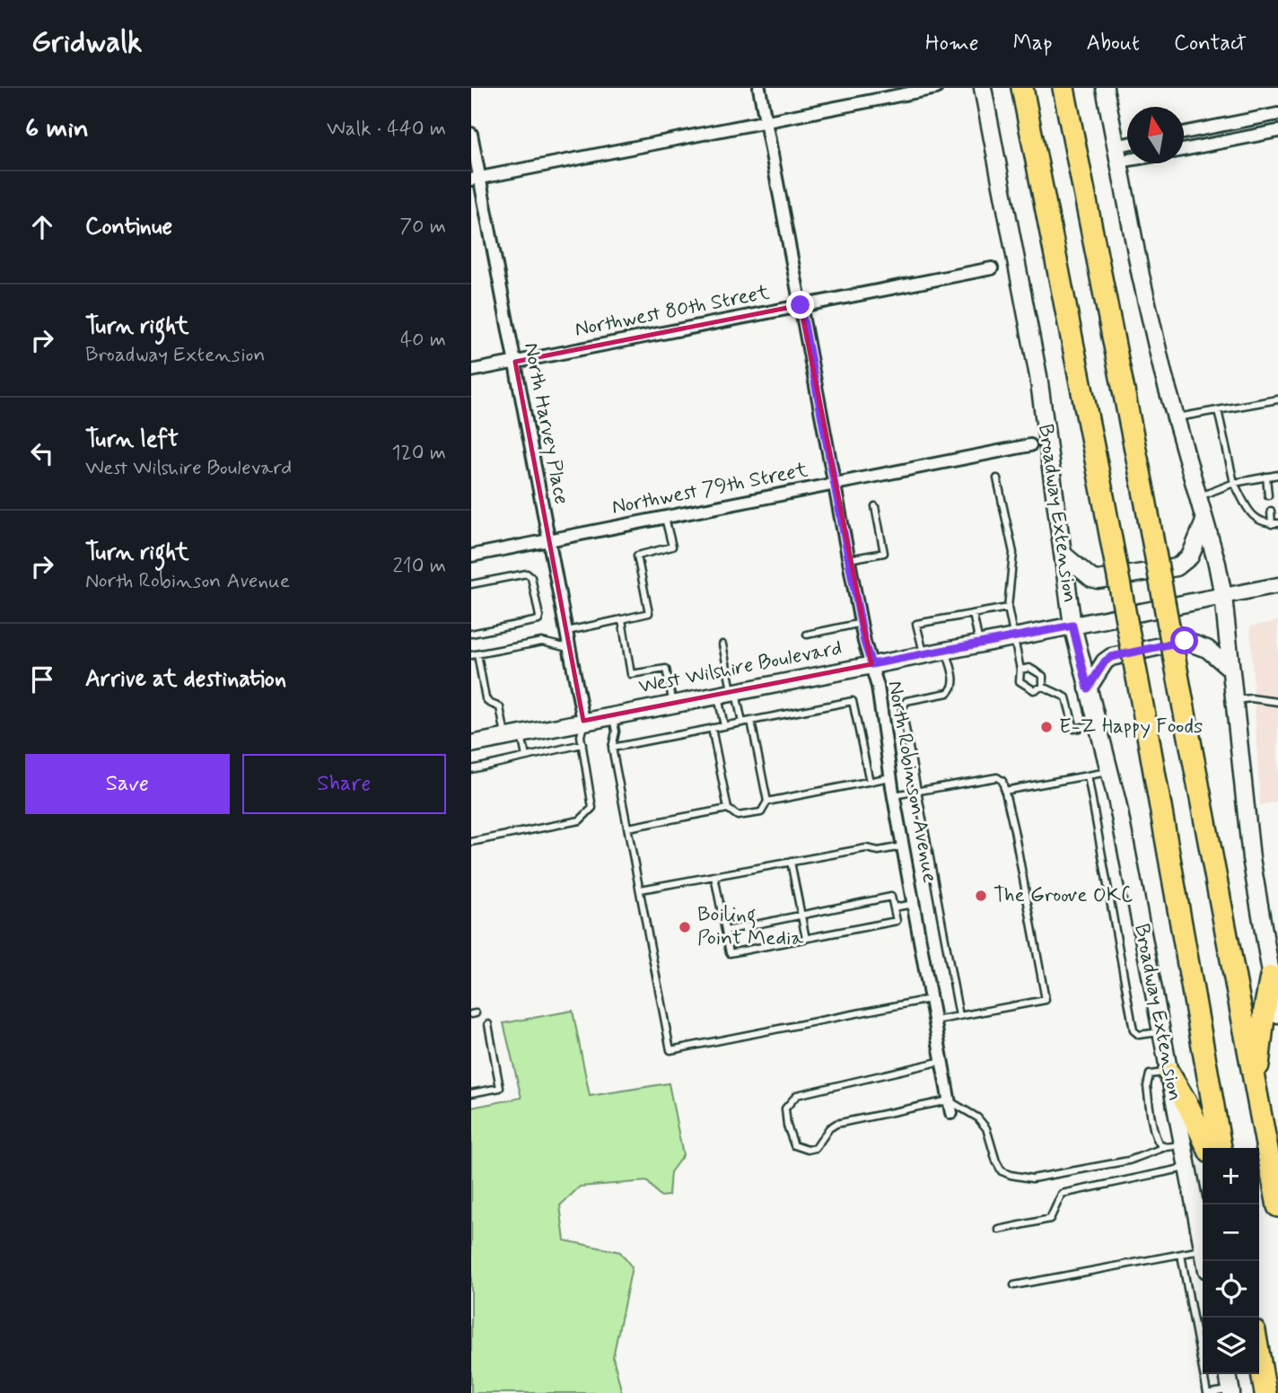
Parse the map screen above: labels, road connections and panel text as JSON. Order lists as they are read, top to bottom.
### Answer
{
  "streets": {
    "highway": ["Broadway Extension"],
    "main road": ["West Wilshire Boulevard"],
    "street": [
      "Northwest 80th Street",
      "North Harvey Place",
      "Northwest 79th Street",
      "North Robinson Avenue"
    ]
  },
  "crossings": [
    ["Northwest 80th Street", "North Harvey Place"],
    ["Northwest 80th Street", "North Robinson Avenue"],
    ["North Harvey Place", "Northwest 79th Street"],
    ["North Harvey Place", "West Wilshire Boulevard"],
    ["Northwest 79th Street", "North Robinson Avenue"],
    ["Broadway Extension", "West Wilshire Boulevard"],
    ["West Wilshire Boulevard", "North Robinson Avenue"]
  ],
  "places": ["E-Z Happy Foods", "The Groove OKC", "Boiling Point Media"],
  "north": "top",
  "page": {
    "header": "Gridwalk",
    "nav": [
      "Home",
      "Map",
      "About",
      "Contact"
    ],
    "heading": ["6 min", "Walk · 440 m"],
    "list": [
      ["Continue", "70 m"],
      ["Turn right", "Broadway Extension", "40 m"],
      ["Turn left", "West Wilshire Boulevard", "120 m"],
      ["Turn right", "North Robinson Avenue", "210 m"],
      "Arrive at destination"
    ],
    "buttons": ["Save", "Share"],
    "map_buttons": ["+", "−"]
  }
}
